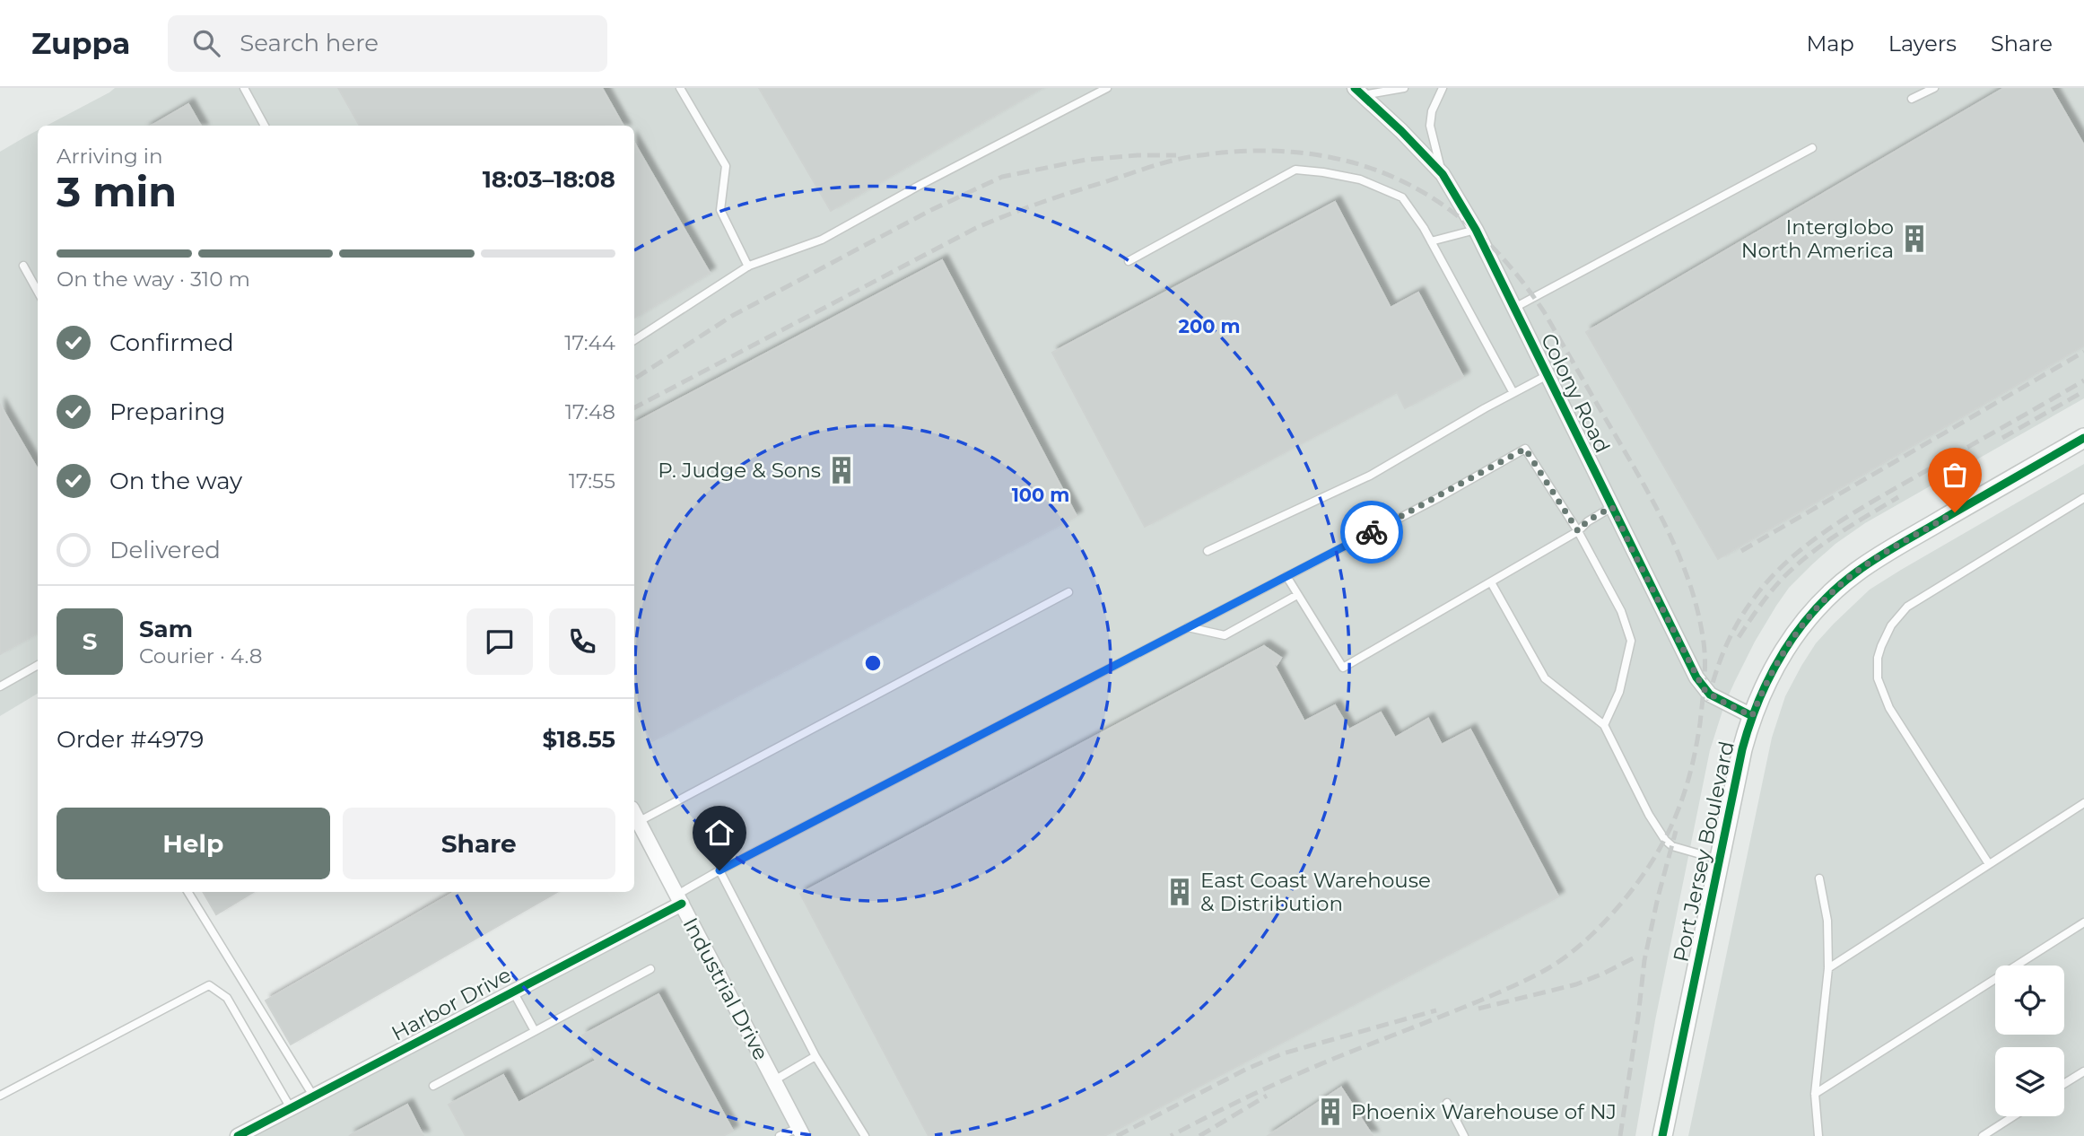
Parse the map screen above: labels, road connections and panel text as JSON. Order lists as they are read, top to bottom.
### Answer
{
  "streets": {
    "street": [
      "Colony Road",
      "Port Jersey Boulevard",
      "Industrial Drive",
      "Harbor Drive"
    ]
  },
  "crossings": [
    ["Colony Road", "Port Jersey Boulevard"],
    ["Industrial Drive", "Harbor Drive"]
  ],
  "places": {
    "building": [
      "Interglobo North America",
      "P. Judge & Sons",
      "East Coast Warehouse & Distribution",
      "Phoenix Warehouse of NJ"
    ]
  },
  "page": {
    "header": "Zuppa",
    "search": "Search here",
    "nav": ["Map", "Layers", "Share"],
    "heading": ["3 min", "Arriving in", "18:03–18:08"],
    "panel": [
      "Sam",
      "Courier · 4.8",
      "Order #4979",
      "$18.55"
    ],
    "bar": "On the way · 310 m",
    "list": [
      ["Confirmed", "17:44"],
      ["Preparing", "17:48"],
      ["On the way", "17:55"],
      "Delivered"
    ],
    "round": "S",
    "buttons": ["Help", "Share"]
  },
  "rings": ["200 m", "100 m"]
}
